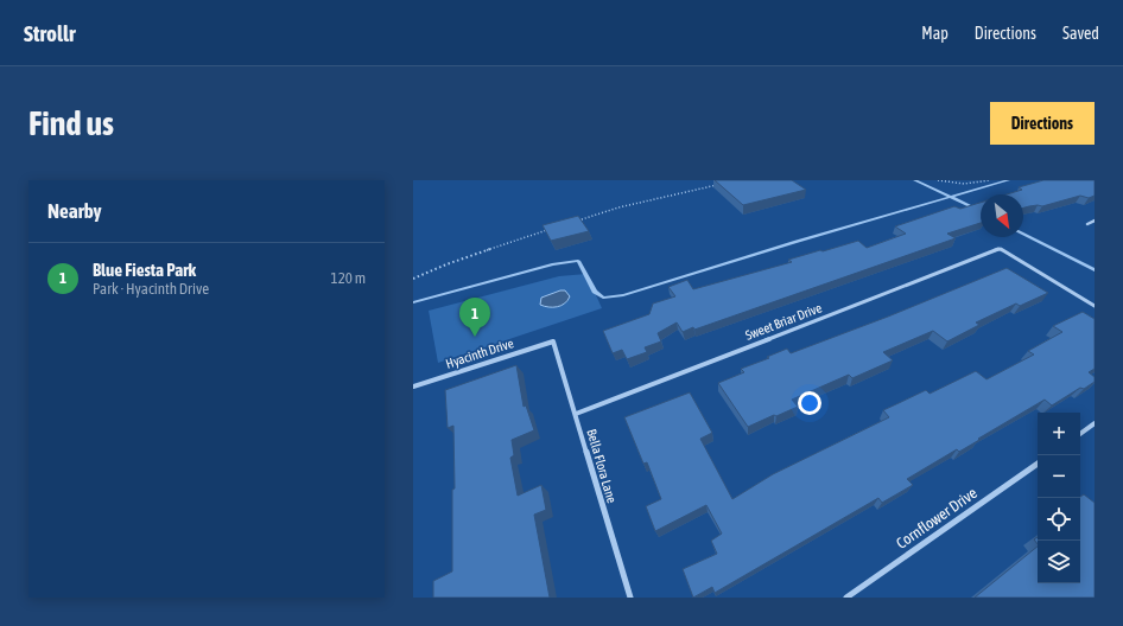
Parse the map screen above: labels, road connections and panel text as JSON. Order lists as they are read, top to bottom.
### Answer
{
  "streets": {
    "street": [
      "Sweet Briar Drive",
      "Hyacinth Drive",
      "Bella Flora Lane",
      "Cornflower Drive"
    ]
  },
  "crossings": [
    ["Sweet Briar Drive", "Bella Flora Lane"],
    ["Hyacinth Drive", "Bella Flora Lane"]
  ],
  "north": "bottom right",
  "page": {
    "header": "Strollr",
    "nav": ["Map", "Directions", "Saved"],
    "buttons": "Directions",
    "title": "Find us",
    "heading": "Nearby",
    "list": [
      {
        "mark": "1",
        "name": "Blue Fiesta Park",
        "note": "Park · Hyacinth Drive",
        "value": "120 m"
      }
    ],
    "pins": "1",
    "map_buttons": ["+", "−"]
  }
}
